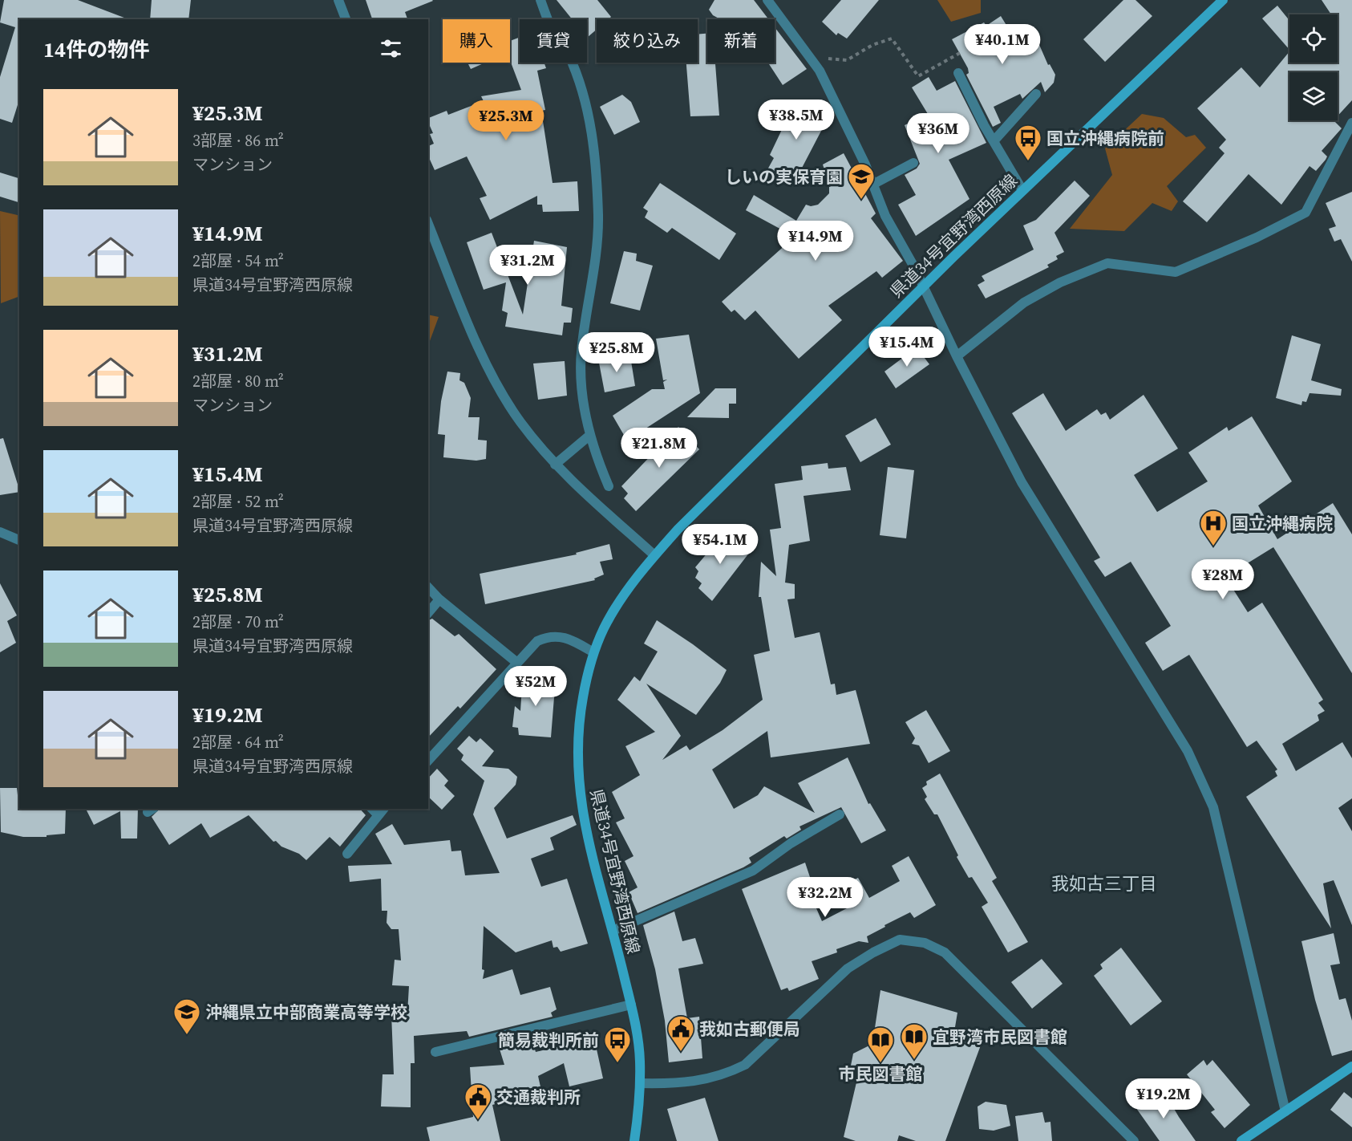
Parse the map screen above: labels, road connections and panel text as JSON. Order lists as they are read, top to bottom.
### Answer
{
  "streets": {
    "main road": ["県道34号宜野湾西原線"]
  },
  "districts": ["我如古三丁目"],
  "places": {
    "bus stop": ["国立沖縄病院前", "簡易裁判所前"],
    "school or university": ["しいの実保育園", "沖縄県立中部商業高等学校"],
    "hospital": ["国立沖縄病院"],
    "public building": ["我如古郵便局", "交通裁判所"],
    "library": ["宜野湾市民図書館", "市民図書館"]
  },
  "page": {
    "chip": [
      "購入",
      "賃貸",
      "絞り込み",
      "新着"
    ],
    "heading": "14件の物件",
    "price": [
      "¥40.1M",
      "¥38.5M",
      "¥25.3M",
      "¥36M",
      "¥14.9M",
      "¥31.2M",
      "¥15.4M",
      "¥25.8M",
      "¥21.8M",
      "¥54.1M",
      "¥28M",
      "¥52M",
      "¥32.2M",
      "¥19.2M"
    ],
    "list": [
      {
        "name": "¥25.3M",
        "note": "3部屋 · 86 m² · マンション"
      },
      {
        "name": "¥14.9M",
        "note": "2部屋 · 54 m² · 県道34号宜野湾西原線"
      },
      {
        "name": "¥31.2M",
        "note": "2部屋 · 80 m² · マンション"
      },
      {
        "name": "¥15.4M",
        "note": "2部屋 · 52 m² · 県道34号宜野湾西原線"
      },
      {
        "name": "¥25.8M",
        "note": "2部屋 · 70 m² · 県道34号宜野湾西原線"
      },
      {
        "name": "¥19.2M",
        "note": "2部屋 · 64 m² · 県道34号宜野湾西原線"
      }
    ]
  }
}
